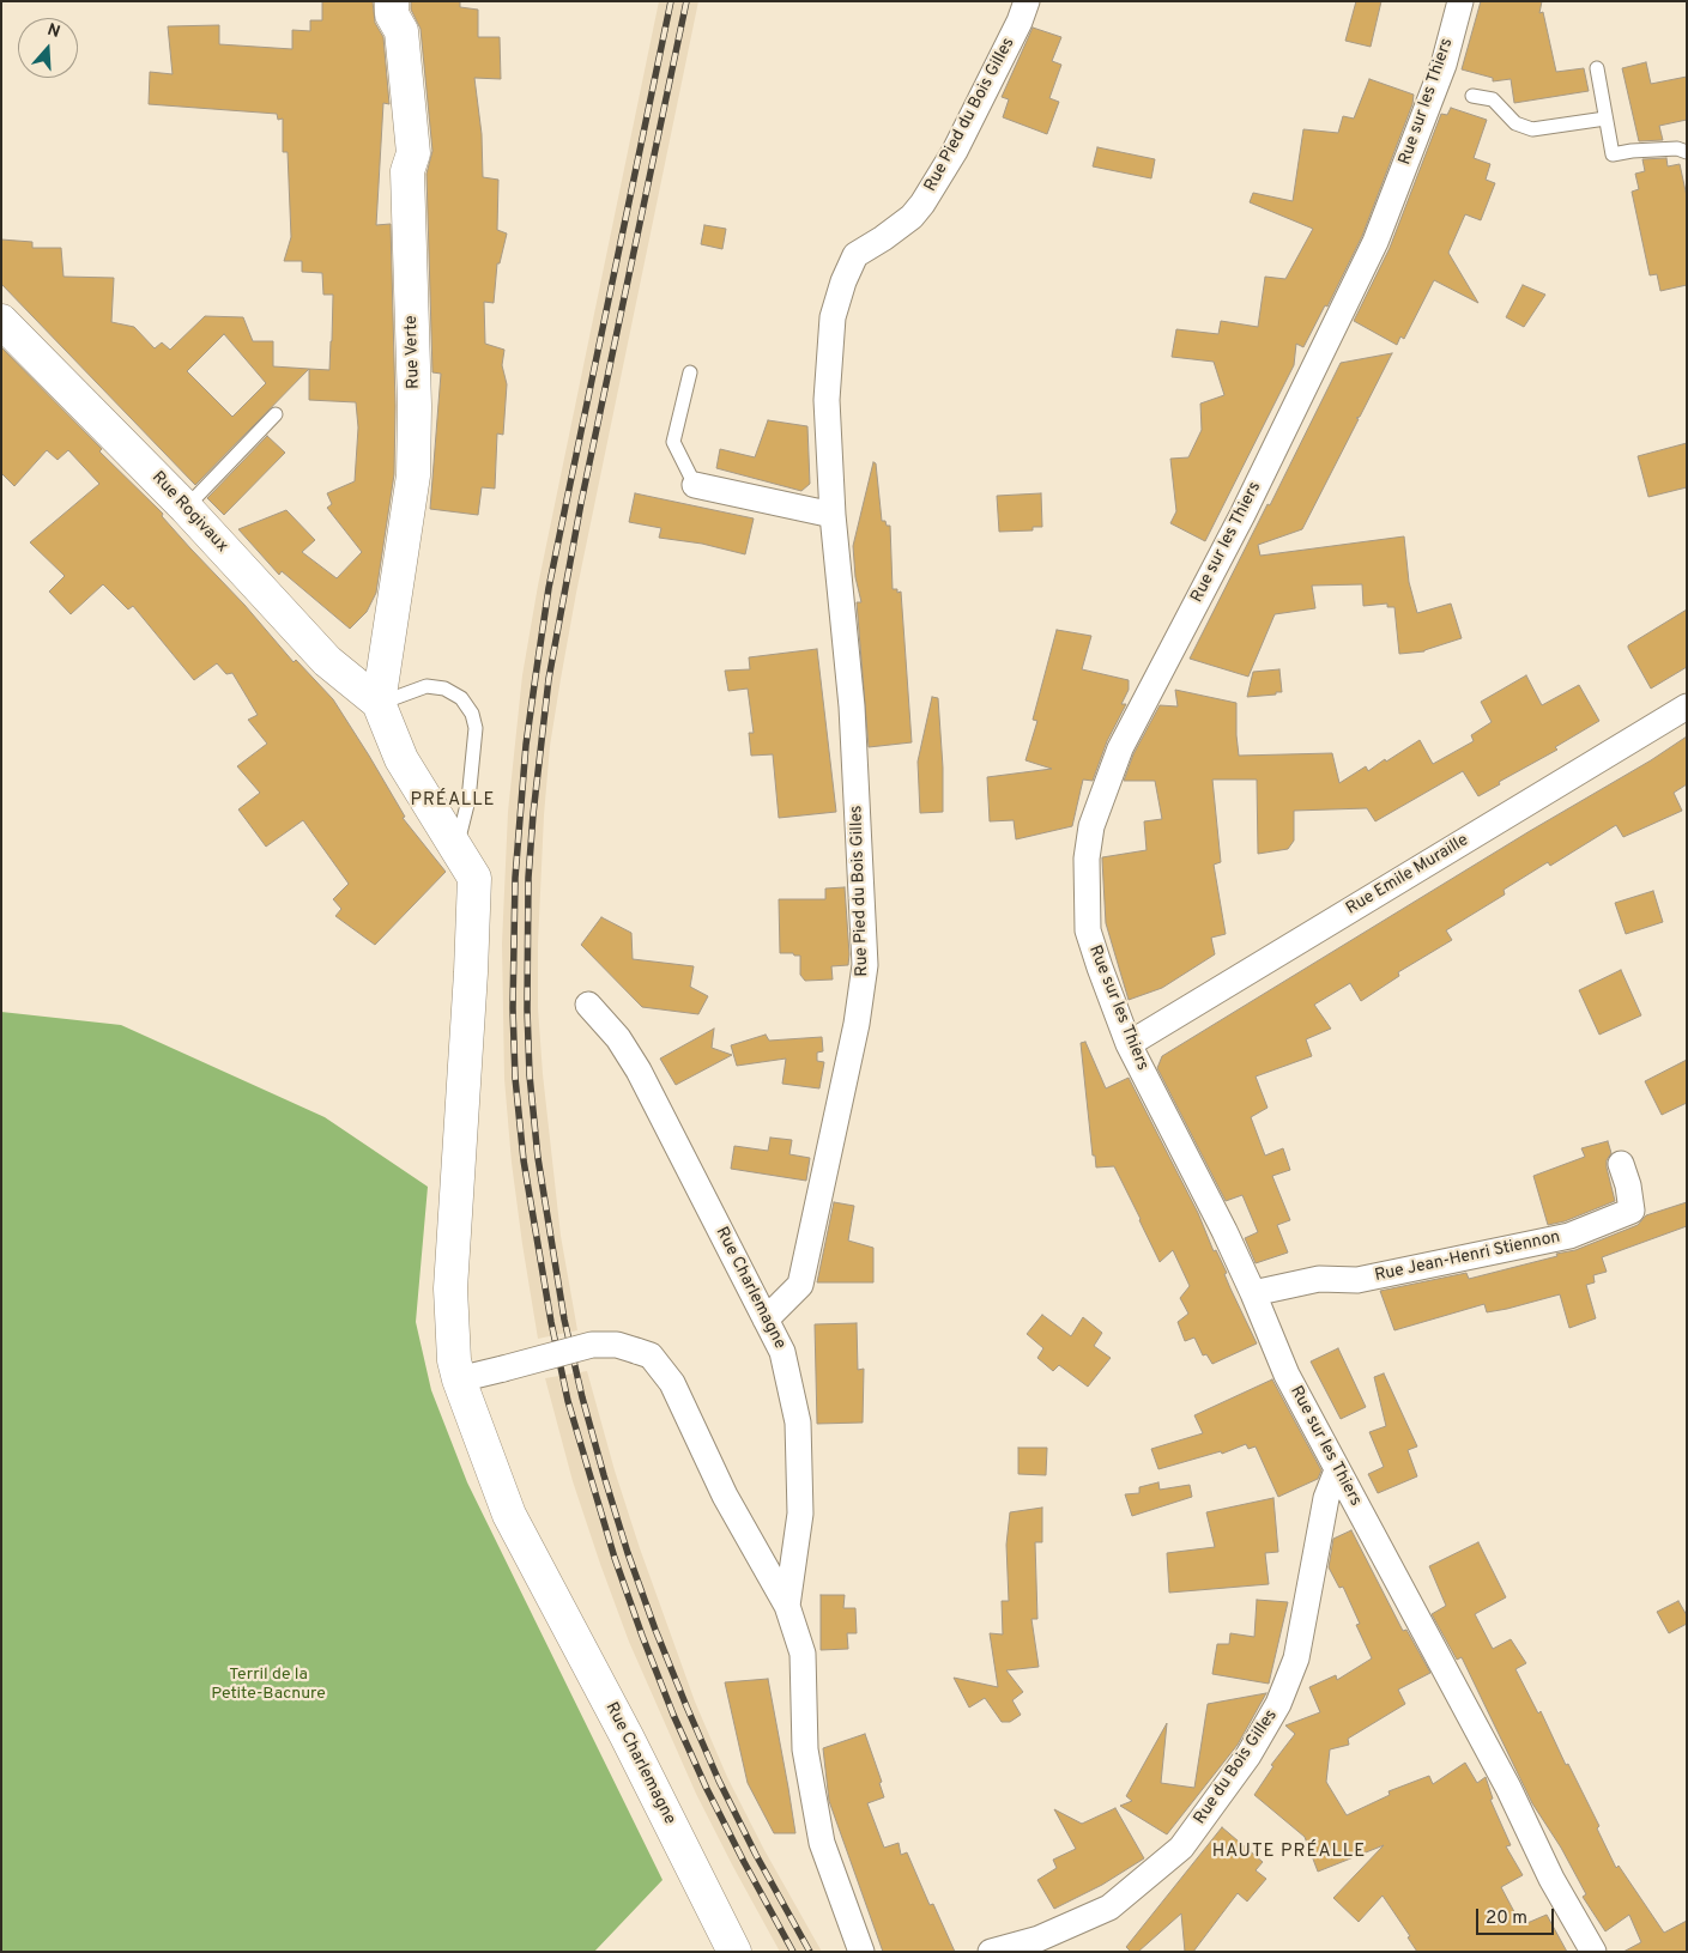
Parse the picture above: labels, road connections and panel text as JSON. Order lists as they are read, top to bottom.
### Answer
{
  "streets": {
    "street": [
      "Rue sur les Thiers",
      "Rue Pied du Bois Gilles",
      "Rue Verte",
      "Rue Rogivaux",
      "Rue Emile Muraille",
      "Rue Jean-Henri Stiennon",
      "Rue Charlemagne",
      "Rue du Bois Gilles"
    ]
  },
  "crossings": [
    ["Rue sur les Thiers", "Rue Emile Muraille"],
    ["Rue sur les Thiers", "Rue Jean-Henri Stiennon"],
    ["Rue sur les Thiers", "Rue du Bois Gilles"],
    ["Rue Pied du Bois Gilles", "Rue Charlemagne"],
    ["Rue Verte", "Rue Rogivaux"],
    ["Rue Verte", "Rue Charlemagne"],
    ["Rue Rogivaux", "Rue Charlemagne"]
  ],
  "districts": ["PRÉALLE", "HAUTE PRÉALLE"],
  "parks": ["Terril de la Petite-Bacnure"],
  "scale_bar": "20 m",
  "north": "top"
}
